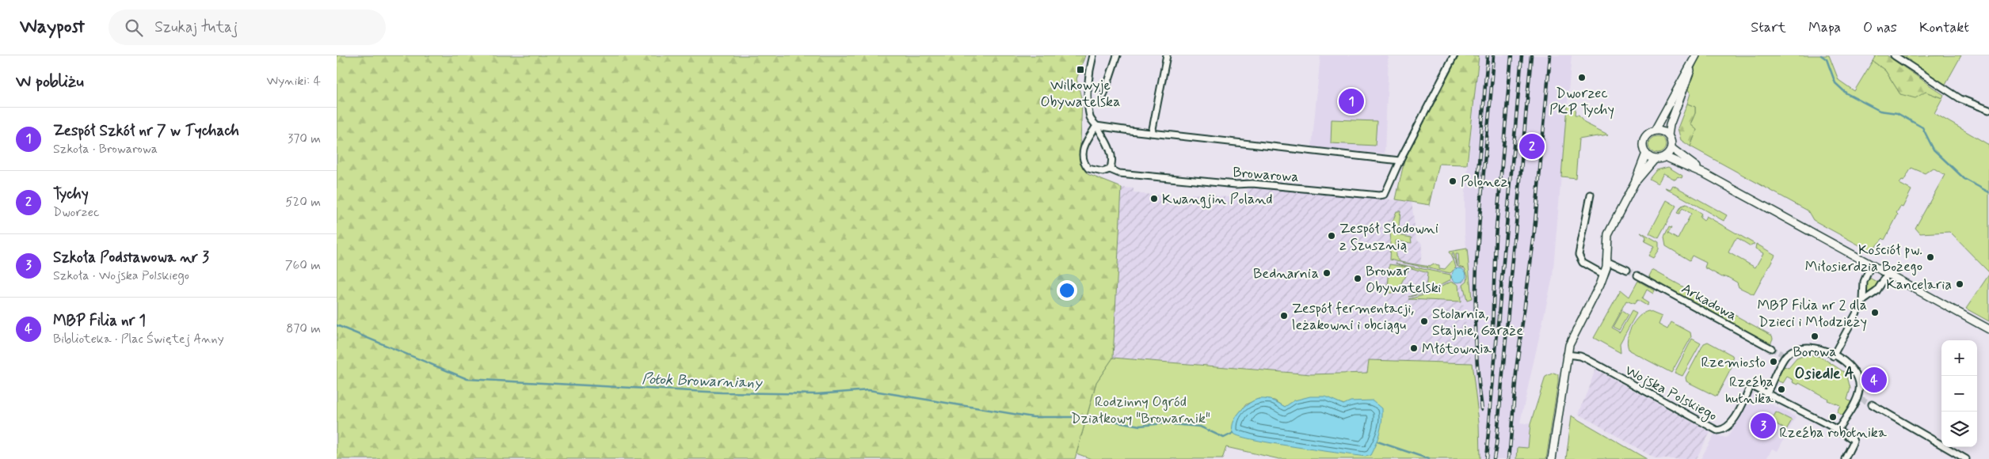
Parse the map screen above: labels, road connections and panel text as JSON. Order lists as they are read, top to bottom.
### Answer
{
  "streets": {
    "street": ["Browarowa", "Arkadowa", "Wojska Polskiego"]
  },
  "districts": ["Osiedle A"],
  "water": ["Potok Browarniany"],
  "parks": ["Rodzinny Ogród Działkowy \"Browarnik\""],
  "places": {
    "transit": ["Wilkowyje Obywatelska"],
    "other": [
      "Dworzec PKP Tychy",
      "Polonez",
      "Kwangjin Poland",
      "Zespół Słodowni z Szusznią",
      "Kościół pw. Miłosierdzia Bożego",
      "Bednarnia",
      "Browar Obywatelski",
      "Kancelaria",
      "MBP Filia nr 2 dla Dzieci i Młodzieży",
      "Zespół fermentacji, leżakowni i obciągu",
      "Stolarnia, Stajnie, Garaże",
      "Borowa",
      "Młótownia",
      "Rzemiosło",
      "Rzeźba hutnika",
      "Rzeźba robotnika"
    ]
  },
  "page": {
    "header": "Waypost",
    "search": "Szukaj tutaj",
    "nav": [
      "Start",
      "Mapa",
      "O nas",
      "Kontakt"
    ],
    "heading": ["W pobliżu", "Wyniki: 4"],
    "pins": [
      "1",
      "2",
      "4",
      "3"
    ],
    "list": [
      {
        "mark": "1",
        "name": "Zespół Szkół nr 7 w Tychach",
        "note": "Szkoła · Browarowa",
        "value": "370 m"
      },
      {
        "mark": "2",
        "name": "Tychy",
        "note": "Dworzec",
        "value": "520 m"
      },
      {
        "mark": "3",
        "name": "Szkoła Podstawowa nr 3",
        "note": "Szkoła · Wojska Polskiego",
        "value": "760 m"
      },
      {
        "mark": "4",
        "name": "MBP Filia nr 1",
        "note": "Biblioteka · Plac Świętej Anny",
        "value": "870 m"
      }
    ],
    "map_buttons": ["+", "−"]
  }
}
